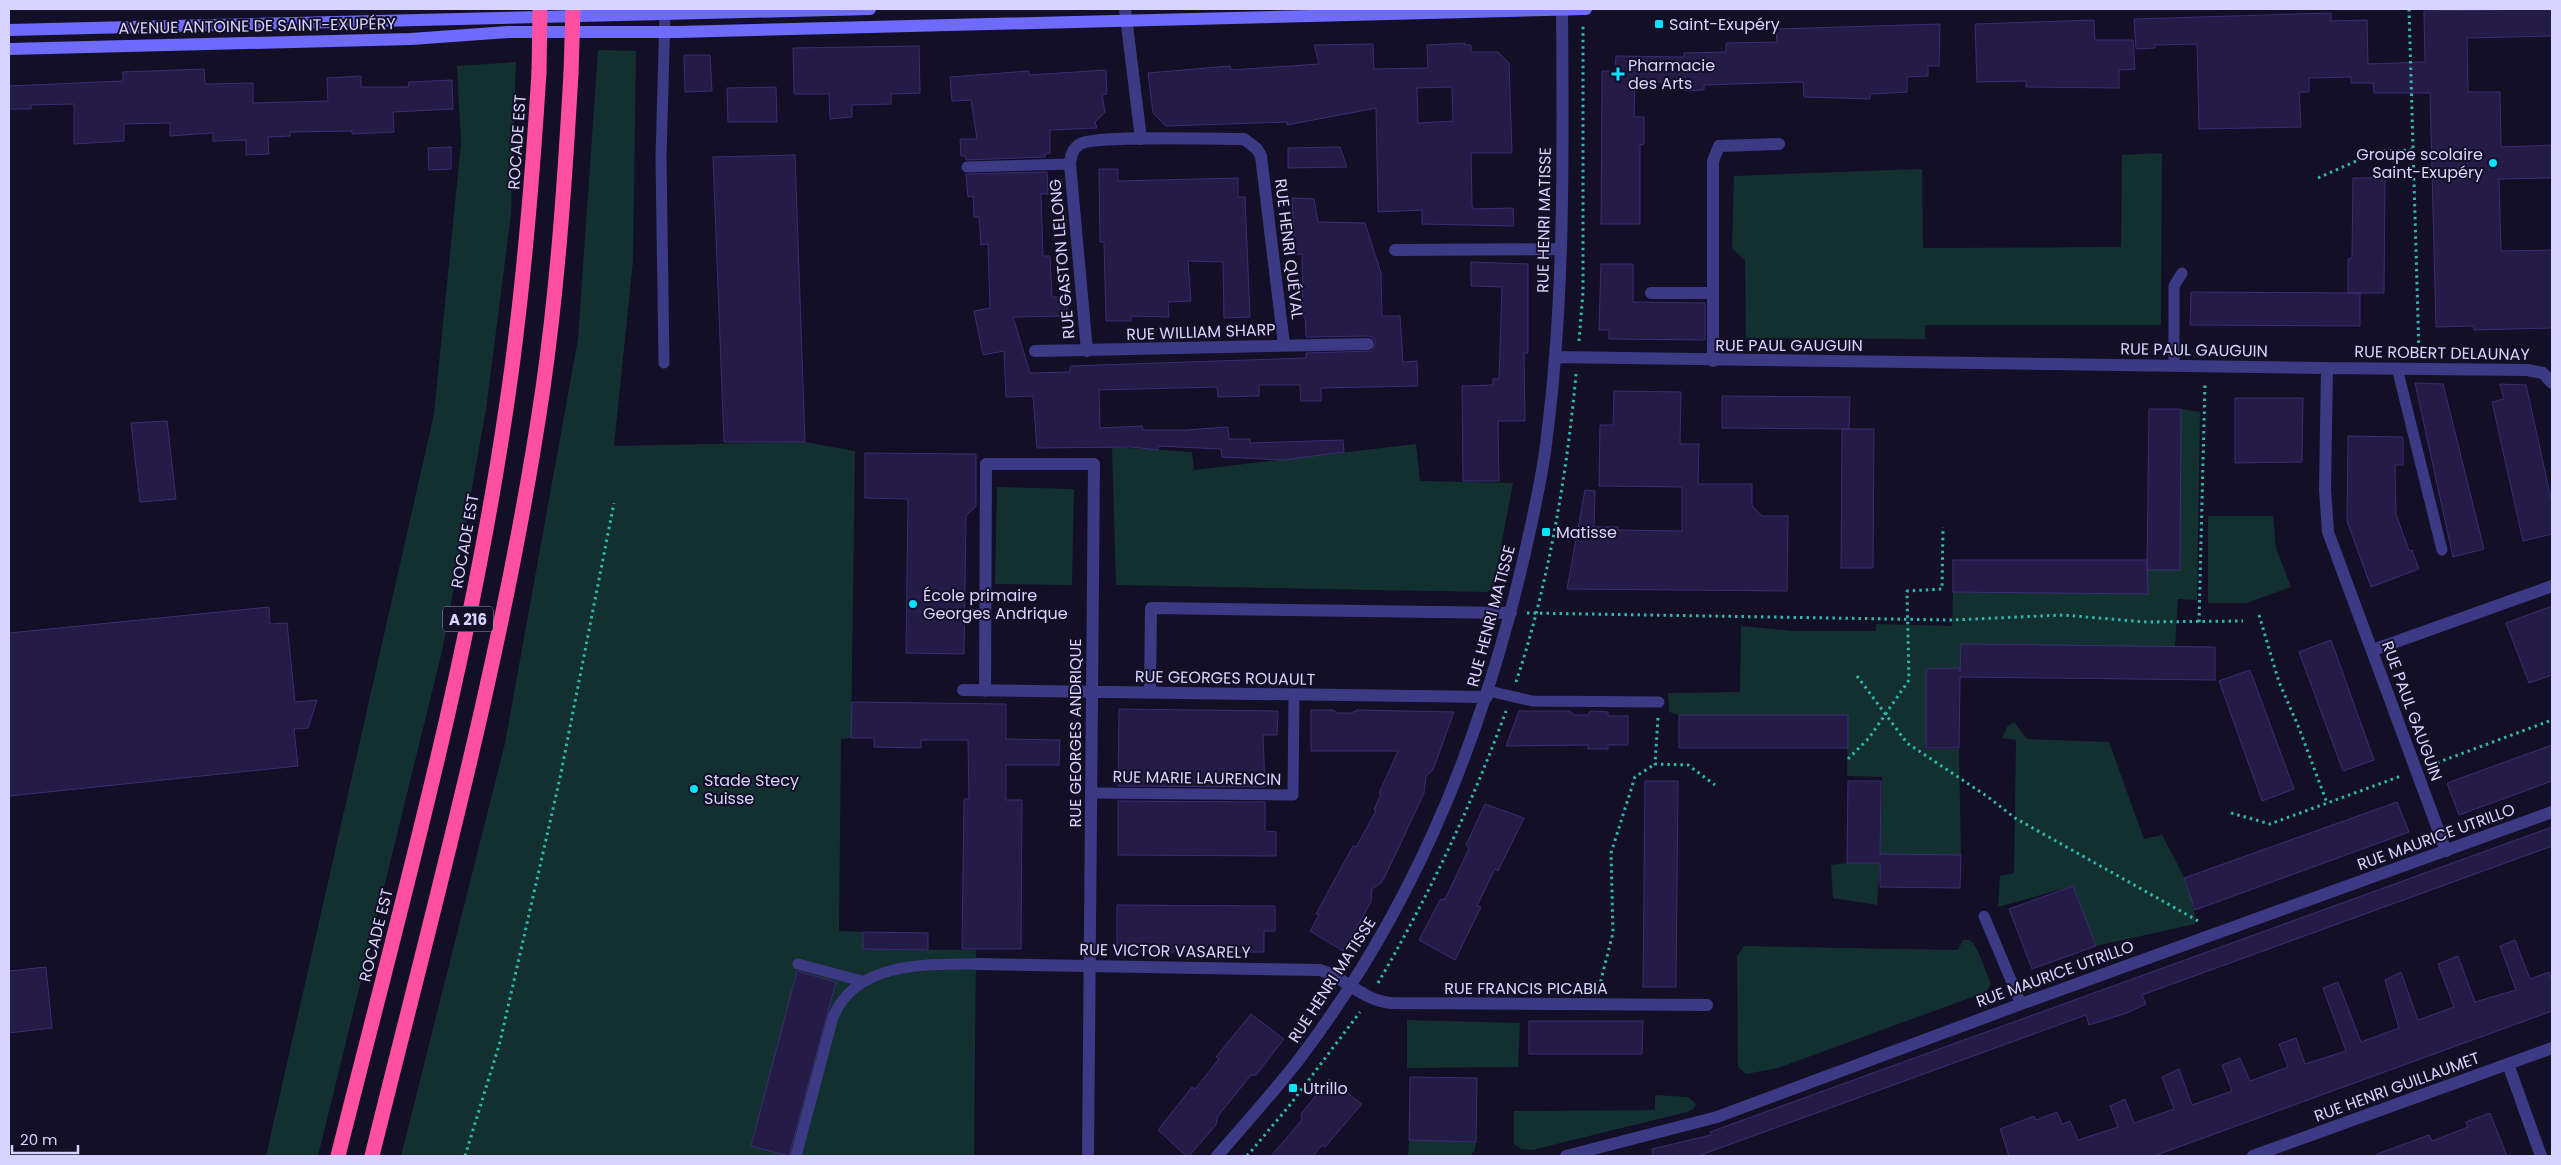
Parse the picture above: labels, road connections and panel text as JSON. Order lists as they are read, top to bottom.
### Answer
{
  "streets": {
    "highway": ["ROCADE EST", "A 216"],
    "main road": ["AVENUE ANTOINE DE SAINT-EXUPÉRY"],
    "street": [
      "RUE HENRI MATISSE",
      "RUE HENRI QUÉVAL",
      "RUE GASTON LELONG",
      "RUE WILLIAM SHARP",
      "RUE PAUL GAUGUIN",
      "RUE ROBERT DELAUNAY",
      "RUE GEORGES ROUAULT",
      "RUE GEORGES ANDRIQUE",
      "RUE MAURICE UTRILLO",
      "RUE VICTOR VASARELY",
      "RUE FRANCIS PICABIA",
      "RUE HENRI GUILLAUMET"
    ],
    "lane": ["RUE MARIE LAURENCIN"]
  },
  "crossings": [
    ["AVENUE ANTOINE DE SAINT-EXUPÉRY", "RUE HENRI MATISSE"],
    ["RUE HENRI MATISSE", "RUE PAUL GAUGUIN"],
    ["RUE HENRI MATISSE", "RUE GEORGES ROUAULT"],
    ["RUE HENRI MATISSE", "RUE VICTOR VASARELY"],
    ["RUE HENRI MATISSE", "RUE FRANCIS PICABIA"],
    ["RUE HENRI QUÉVAL", "RUE WILLIAM SHARP"],
    ["RUE GASTON LELONG", "RUE WILLIAM SHARP"],
    ["RUE PAUL GAUGUIN", "RUE ROBERT DELAUNAY"],
    ["RUE PAUL GAUGUIN", "RUE MAURICE UTRILLO"],
    ["RUE GEORGES ROUAULT", "RUE GEORGES ANDRIQUE"],
    ["RUE GEORGES ROUAULT", "RUE MARIE LAURENCIN"],
    ["RUE GEORGES ANDRIQUE", "RUE MARIE LAURENCIN"],
    ["RUE GEORGES ANDRIQUE", "RUE VICTOR VASARELY"],
    ["RUE VICTOR VASARELY", "RUE FRANCIS PICABIA"]
  ],
  "places": {
    "transit": ["Saint-Exupéry", "Matisse", "Utrillo"],
    "health": ["Pharmacie des Arts"],
    "other": ["Groupe scolaire Saint-Exupéry", "École primaire Georges Andrique", "Stade Stecy Suisse"]
  },
  "scale_bar": "20 m"
}
